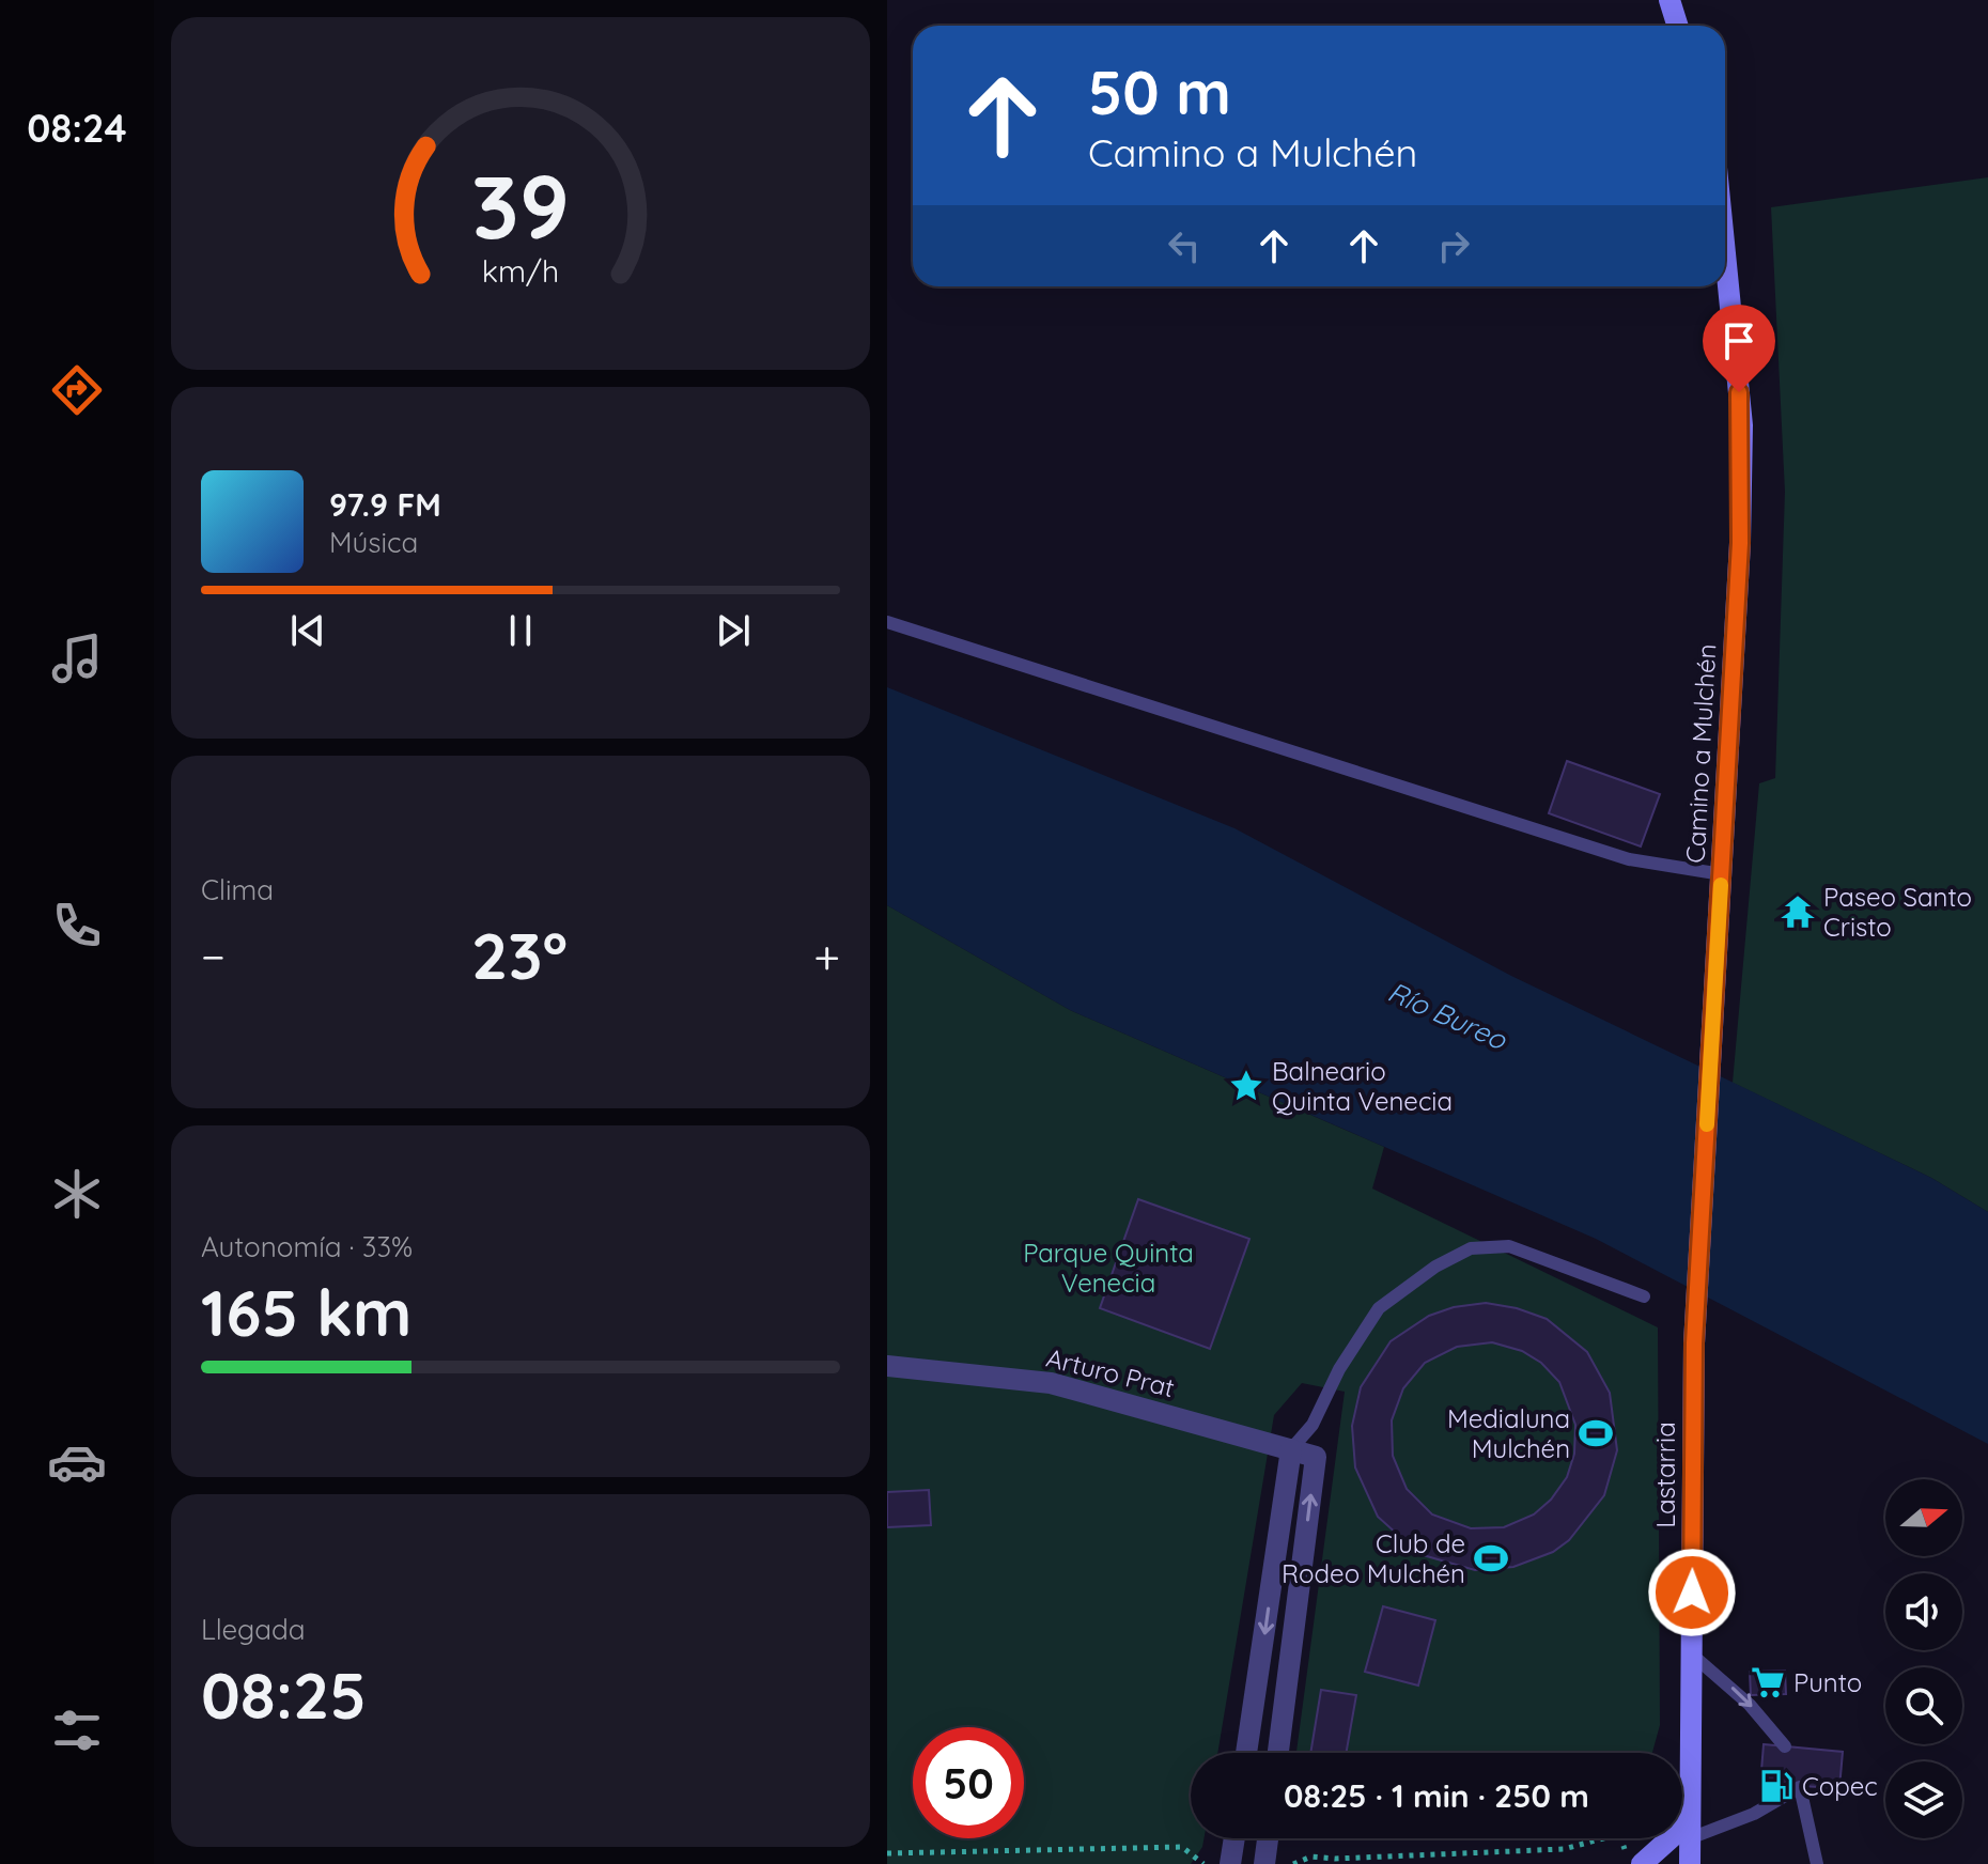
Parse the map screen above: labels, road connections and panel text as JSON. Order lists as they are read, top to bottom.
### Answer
{
  "streets": {
    "main road": ["Camino a Mulchén", "Lastarria"],
    "street": ["Arturo Prat"]
  },
  "crossings": [
    ["Camino a Mulchén", "Lastarria"]
  ],
  "water": ["Río Bureo"],
  "parks": ["Parque Quinta Venecia"],
  "places": {
    "temple": ["Paseo Santo Cristo"],
    "place": ["Balneario Quinta Venecia"],
    "sports": ["Medialuna Mulchén", "Club de Rodeo Mulchén"],
    "supermarket": ["Punto"],
    "fuel station": ["Copec"]
  },
  "north": "right",
  "page": {
    "tabs": "08:24",
    "turn": ["50 m", "Camino a Mulchén"],
    "song": ["97.9 FM", "Música"],
    "tile": [
      "Clima",
      ["Autonomía · 33%", "165 km"],
      ["Llegada", "08:25"]
    ],
    "heat": ["−", "23°", "+"],
    "limit": "50",
    "trip": "08:25 · 1 min · 250 m",
    "gauge": ["39", "km/h"]
  }
}
